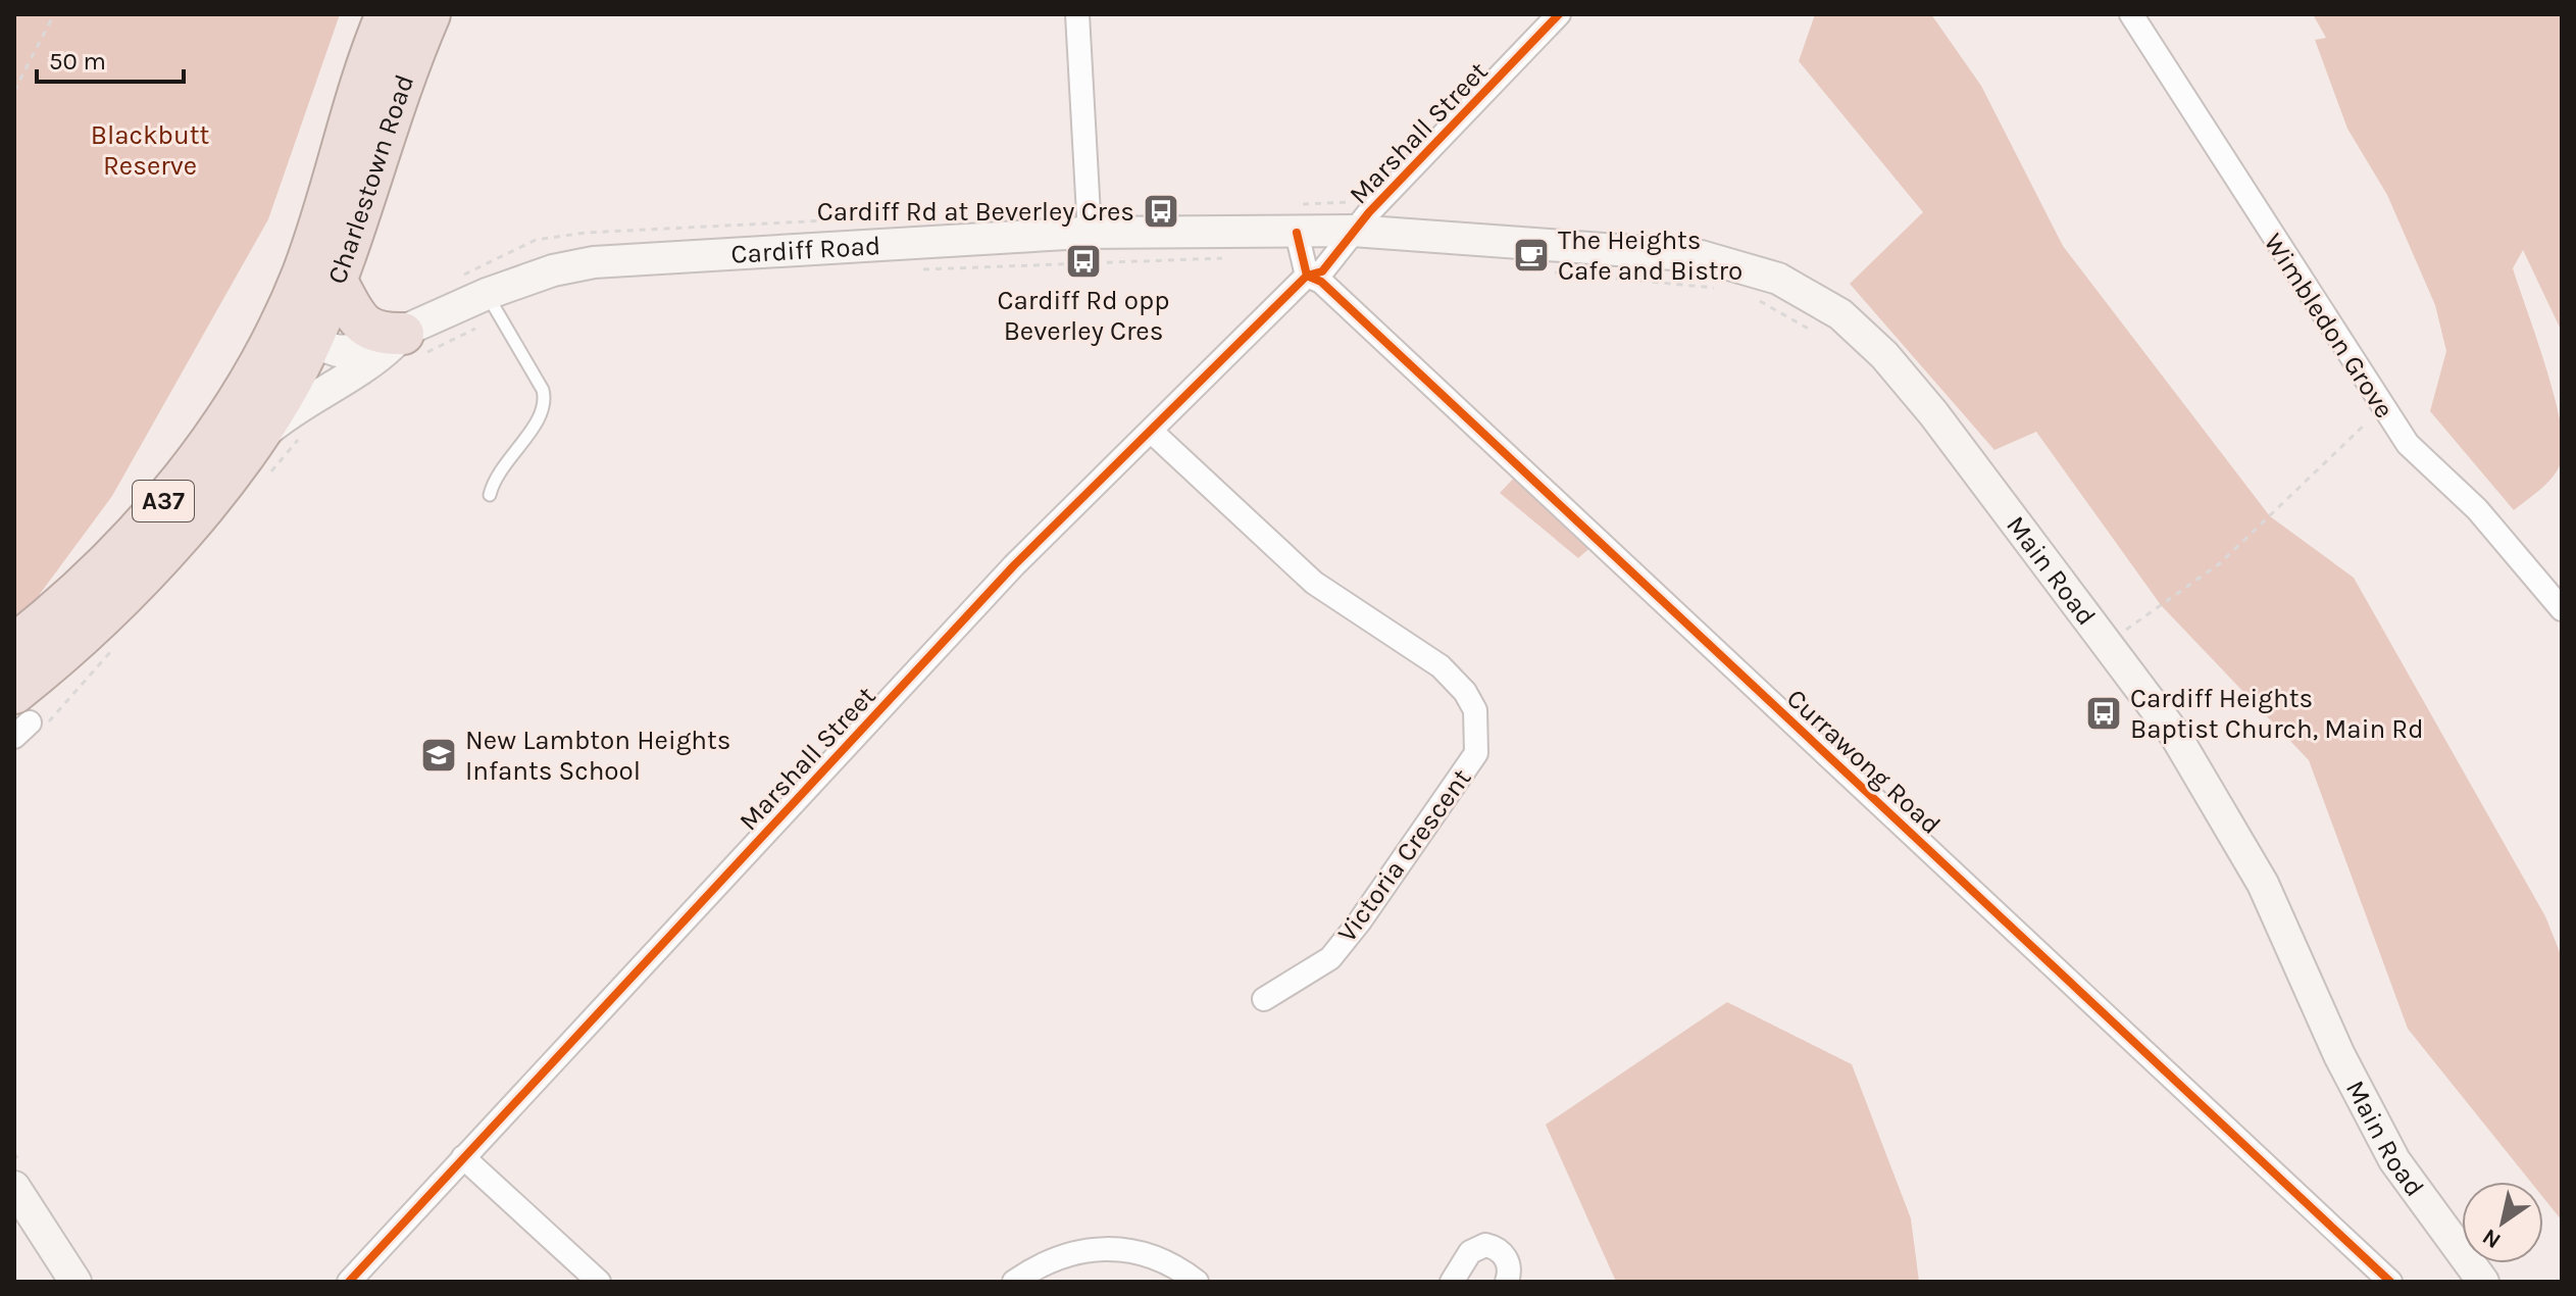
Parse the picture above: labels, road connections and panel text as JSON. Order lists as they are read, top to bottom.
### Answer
{
  "streets": {
    "highway": ["Charlestown Road", "A37"],
    "main road": ["Cardiff Road", "Main Road"],
    "street": [
      "Marshall Street",
      "Wimbledon Grove",
      "Currawong Road",
      "Victoria Crescent"
    ]
  },
  "crossings": [
    ["Marshall Street", "Cardiff Road"],
    ["Marshall Street", "Main Road"],
    ["Marshall Street", "Currawong Road"],
    ["Marshall Street", "Victoria Crescent"],
    ["Charlestown Road", "Cardiff Road"],
    ["Charlestown Road", "A37"],
    ["Cardiff Road", "A37"],
    ["Cardiff Road", "Main Road"]
  ],
  "parks": ["Blackbutt Reserve"],
  "places": {
    "bus stop": ["Cardiff Rd at Beverley Cres", "Cardiff Rd opp Beverley Cres", "Cardiff Heights Baptist Church, Main Rd"],
    "cafe": ["The Heights Cafe and Bistro"],
    "school or university": ["New Lambton Heights Infants School"]
  },
  "scale_bar": "50 m",
  "north": "bottom left"
}
